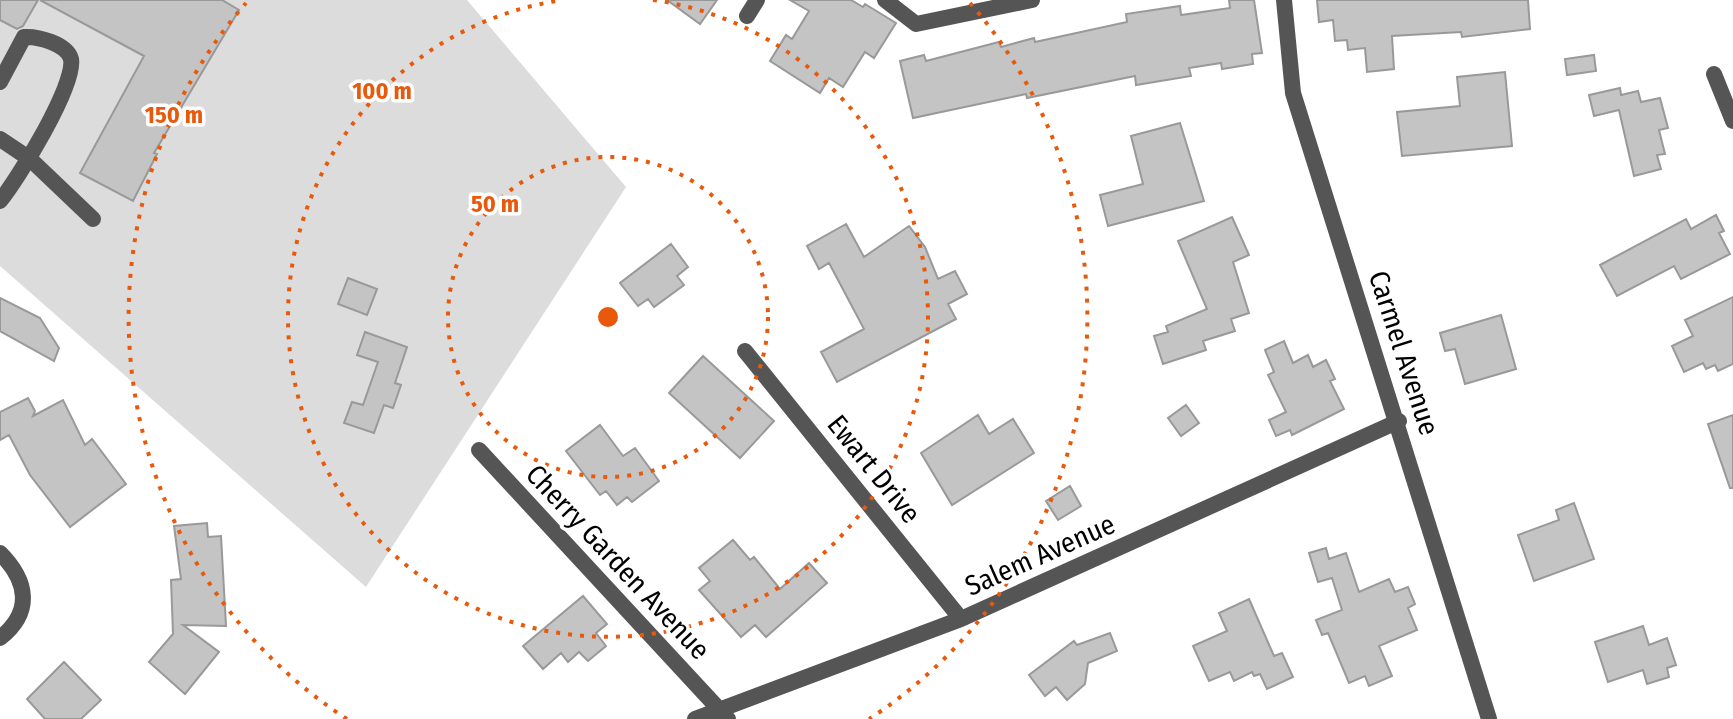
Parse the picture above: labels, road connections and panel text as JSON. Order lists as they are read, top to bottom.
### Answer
{
  "streets": {
    "street": [
      "Carmel Avenue",
      "Ewart Drive",
      "Salem Avenue",
      "Cherry Garden Avenue"
    ]
  },
  "crossings": [
    ["Carmel Avenue", "Salem Avenue"],
    ["Ewart Drive", "Salem Avenue"],
    ["Salem Avenue", "Cherry Garden Avenue"]
  ],
  "rings": ["100 m", "150 m", "50 m"]
}
